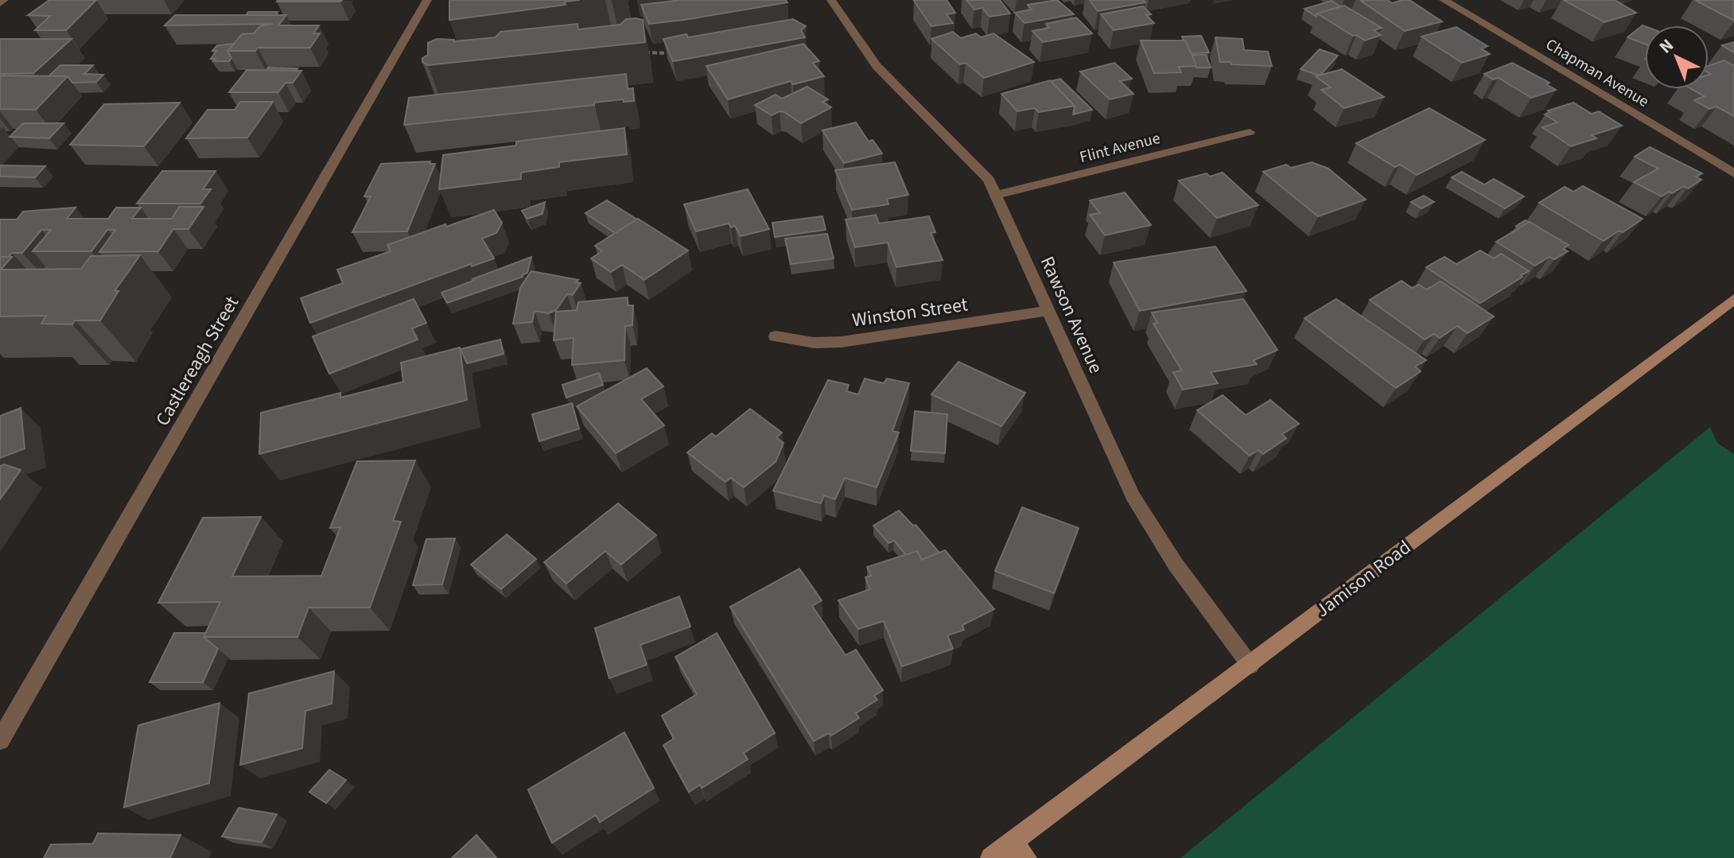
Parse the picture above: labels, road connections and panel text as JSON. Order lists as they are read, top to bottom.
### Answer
{
  "streets": {
    "main road": ["Jamison Road"],
    "street": [
      "Chapman Avenue",
      "Flint Avenue",
      "Winston Street",
      "Rawson Avenue",
      "Castlereagh Street"
    ]
  },
  "crossings": [
    ["Flint Avenue", "Rawson Avenue"],
    ["Winston Street", "Rawson Avenue"],
    ["Rawson Avenue", "Jamison Road"]
  ],
  "north": "top left"
}
